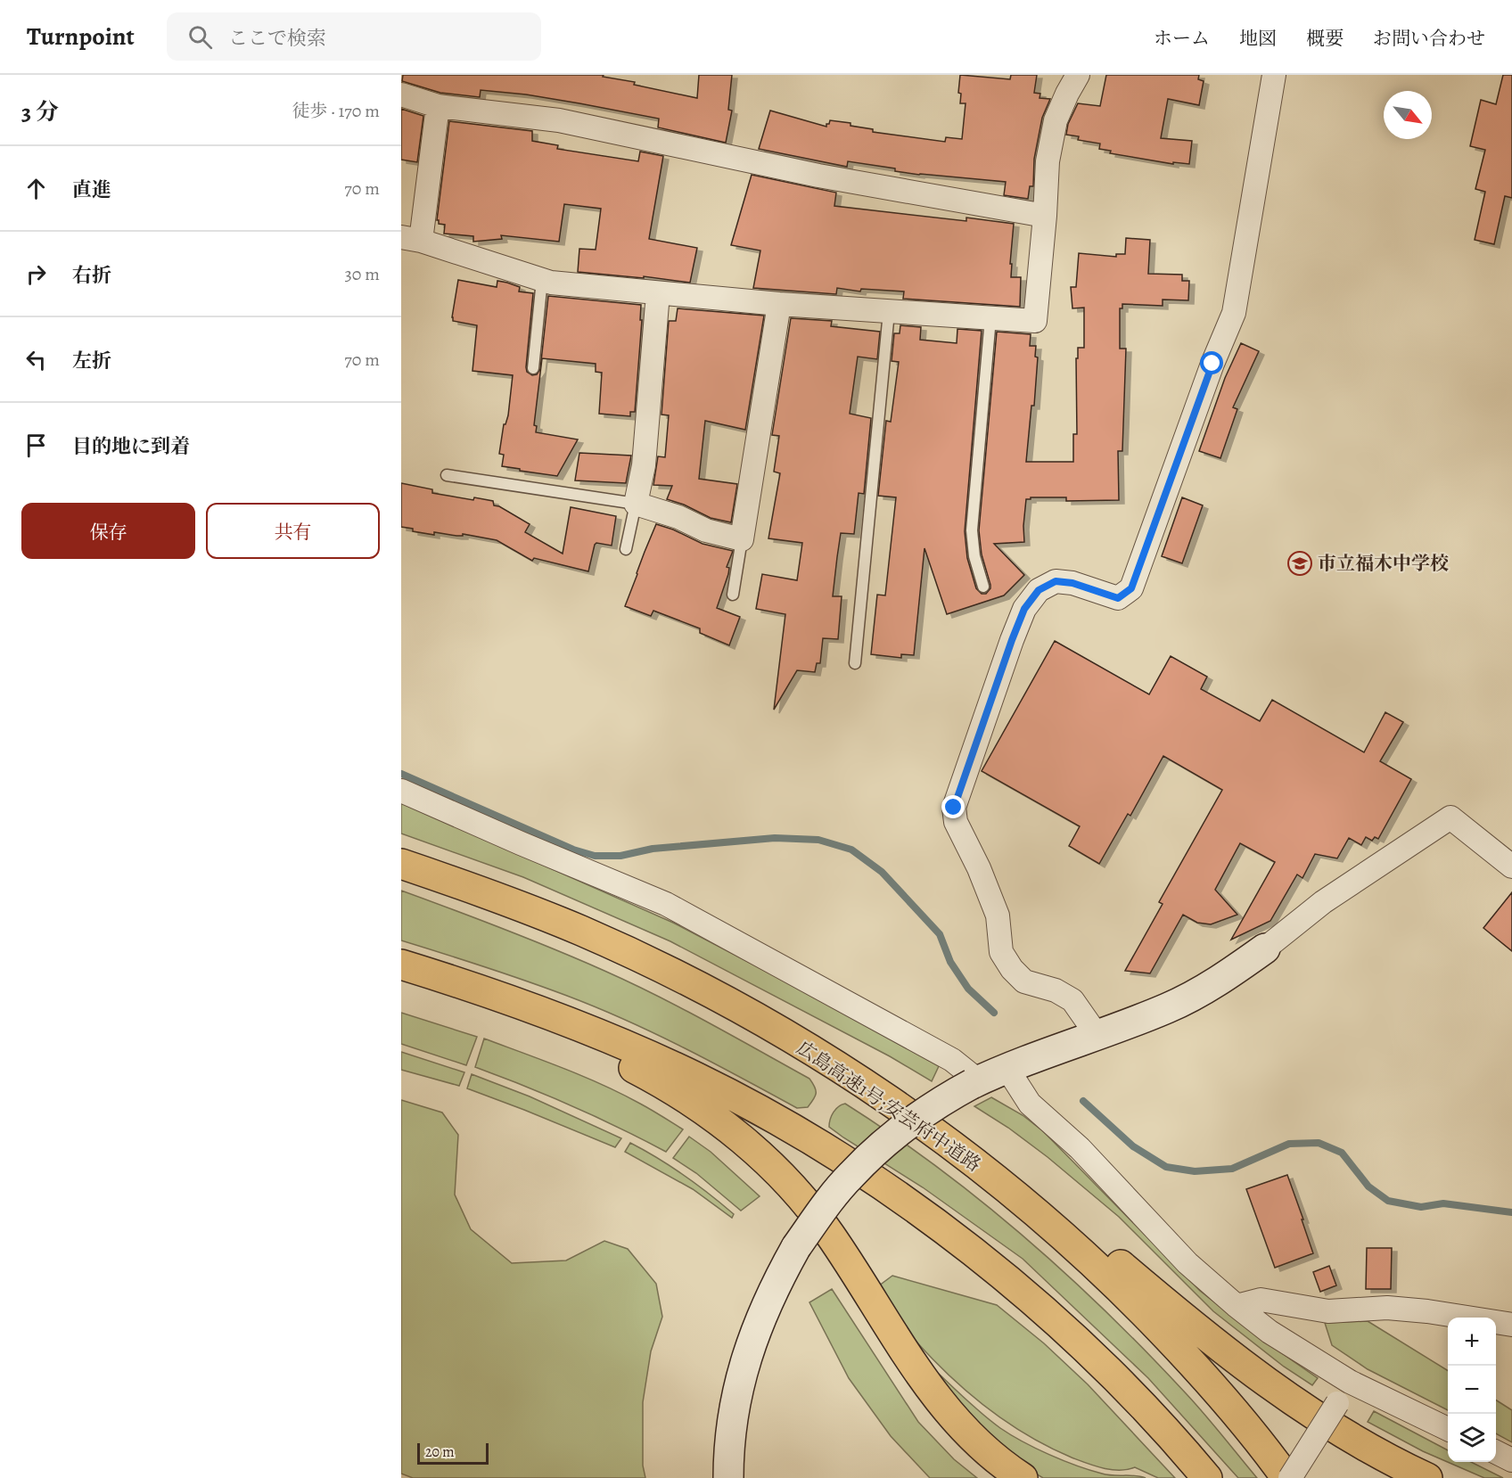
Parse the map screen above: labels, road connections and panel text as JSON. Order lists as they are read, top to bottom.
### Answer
{
  "streets": {
    "highway": ["広島高速1号;安芸府中道路"]
  },
  "places": {
    "school or university": ["市立福木中学校"]
  },
  "scale_bar": "20 m",
  "north": "bottom right",
  "page": {
    "header": "Turnpoint",
    "search": "ここで検索",
    "nav": [
      "ホーム",
      "地図",
      "概要",
      "お問い合わせ"
    ],
    "heading": ["3 分", "徒歩 · 170 m"],
    "list": [
      ["直進", "70 m"],
      ["右折", "30 m"],
      ["左折", "70 m"],
      "目的地に到着"
    ],
    "buttons": ["保存", "共有"],
    "map_buttons": ["+", "−"],
    "scale": "20 m"
  }
}
